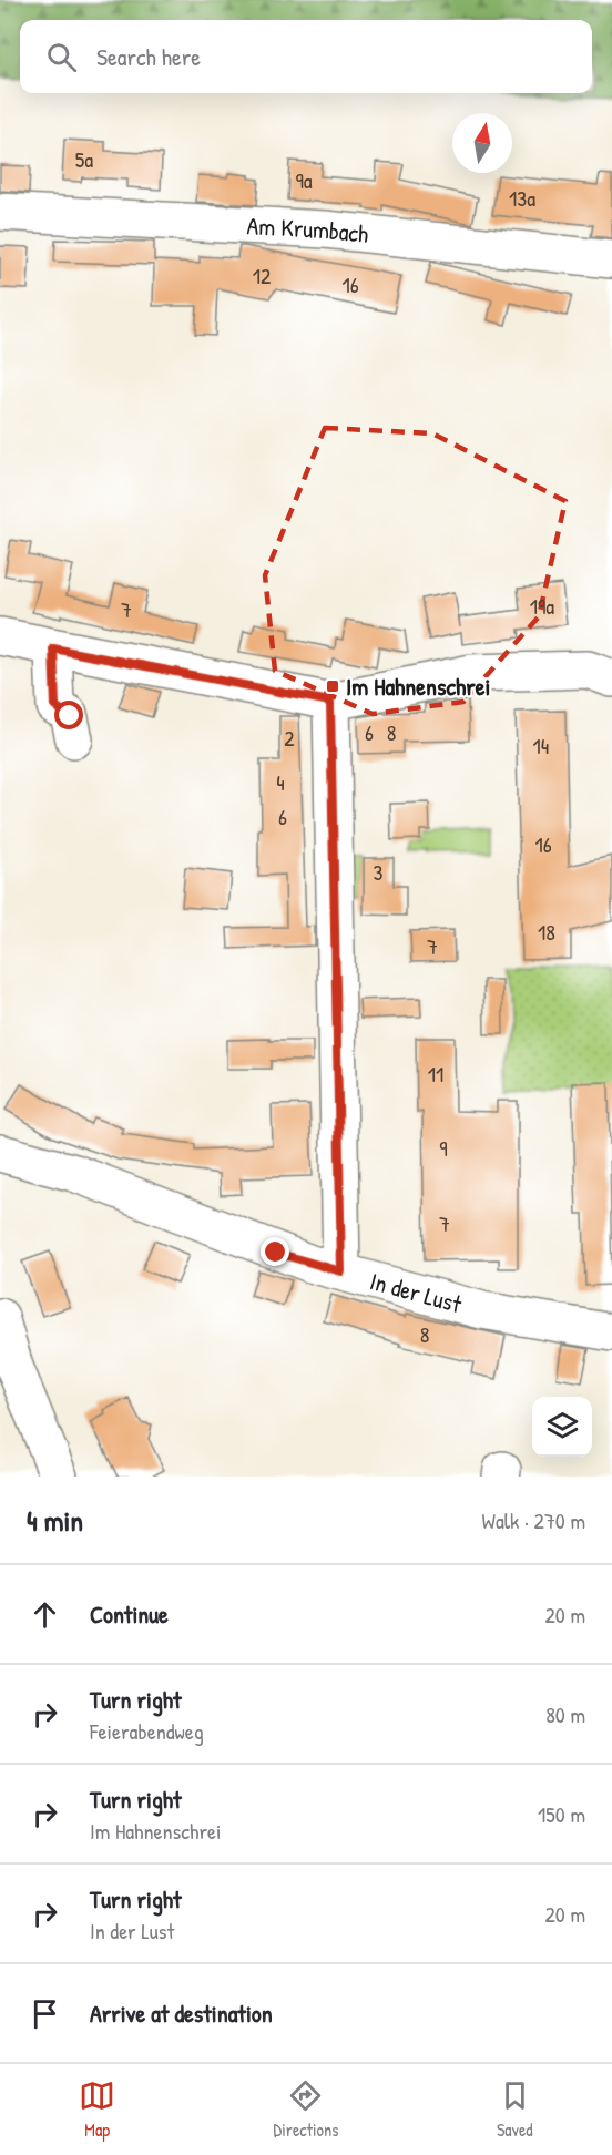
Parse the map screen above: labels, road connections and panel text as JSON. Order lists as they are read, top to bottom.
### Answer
{
  "streets": {
    "street": ["Am Krumbach", "In der Lust"]
  },
  "places": {
    "transit": ["Im Hahnenschrei"]
  },
  "house_numbers": [
    "5a",
    "9a",
    "13a",
    "12",
    "16",
    "19a",
    "7",
    "6",
    "8",
    "2",
    "14",
    "4",
    "6",
    "16",
    "3",
    "18",
    "7",
    "11",
    "9",
    "7",
    "8"
  ],
  "north": "top",
  "page": {
    "search": "Search here",
    "heading": ["4 min", "Walk · 270 m"],
    "list": [
      ["Continue", "20 m"],
      ["Turn right", "Feierabendweg", "80 m"],
      ["Turn right", "Im Hahnenschrei", "150 m"],
      ["Turn right", "In der Lust", "20 m"],
      "Arrive at destination"
    ],
    "nav": ["Map", "Directions", "Saved"]
  }
}
